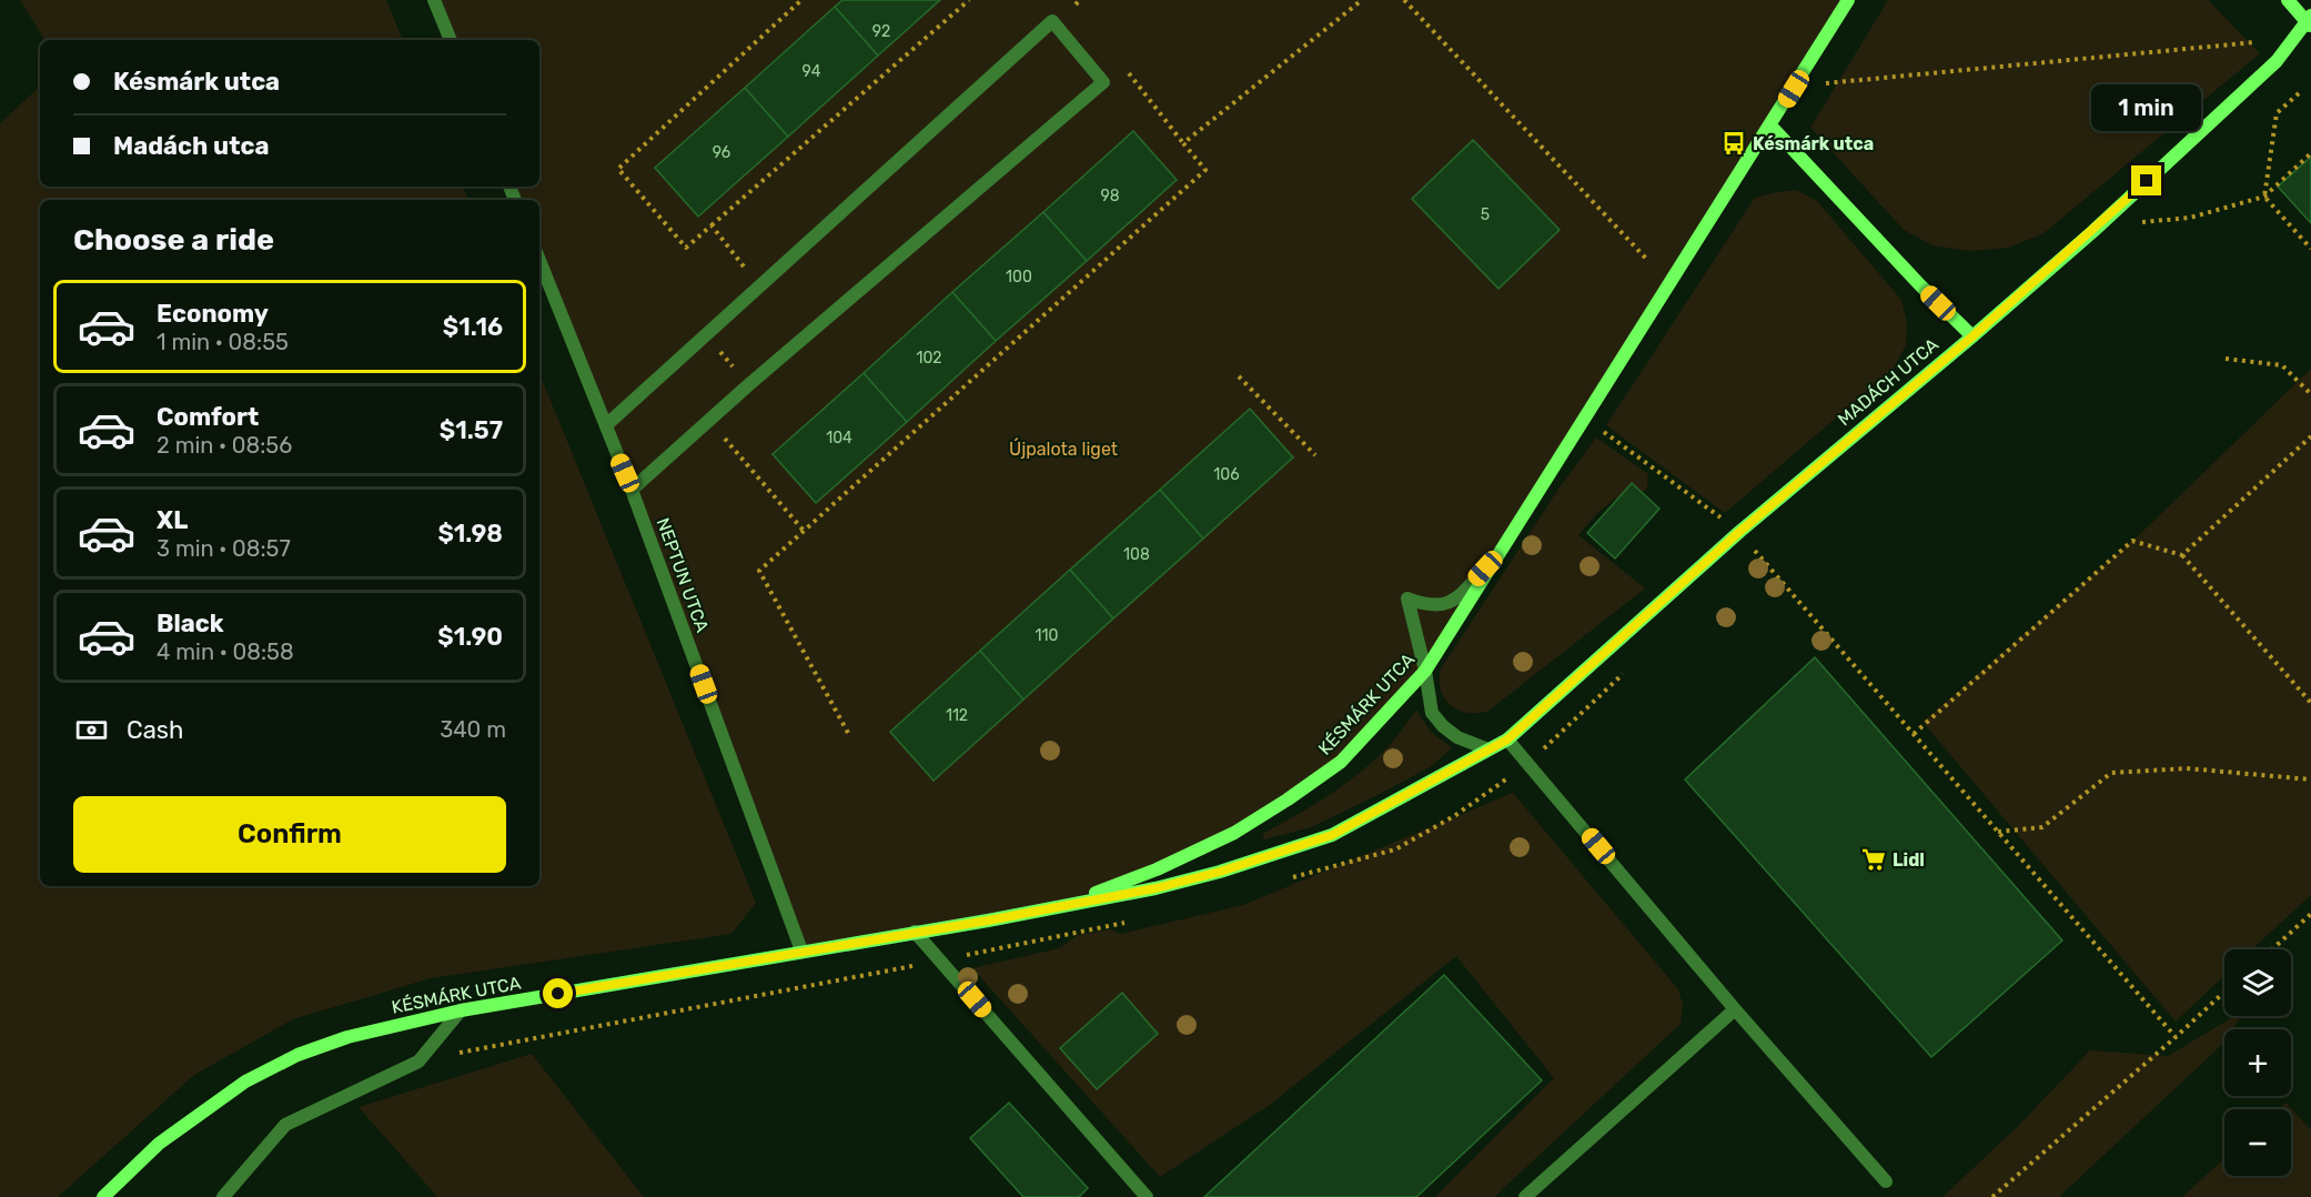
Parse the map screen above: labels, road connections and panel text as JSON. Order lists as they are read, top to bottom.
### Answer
{
  "streets": {
    "street": ["MADÁCH UTCA", "NEPTUN UTCA", "KÉSMÁRK UTCA"]
  },
  "crossings": [
    ["MADÁCH UTCA", "KÉSMÁRK UTCA"],
    ["NEPTUN UTCA", "KÉSMÁRK UTCA"]
  ],
  "parks": ["Újpalota liget"],
  "places": {
    "bus stop": ["Késmárk utca"],
    "supermarket": ["Lidl"]
  },
  "house_numbers": [
    "92",
    "94",
    "96",
    "98",
    "5",
    "100",
    "102",
    "104",
    "106",
    "108",
    "110",
    "112"
  ],
  "page": {
    "banner": ["Késmárk utca", "Madách utca"],
    "bubble": "1 min",
    "heading": "Choose a ride",
    "list": [
      {
        "name": "Economy",
        "note": "1 min · 08:55",
        "value": "$1.16"
      },
      {
        "name": "Comfort",
        "note": "2 min · 08:56",
        "value": "$1.57"
      },
      {
        "name": "XL",
        "note": "3 min · 08:57",
        "value": "$1.98"
      },
      {
        "name": "Black",
        "note": "4 min · 08:58",
        "value": "$1.90"
      }
    ],
    "pay": ["Cash", "340 m"],
    "buttons": "Confirm",
    "map_buttons": ["+", "−"]
  }
}
